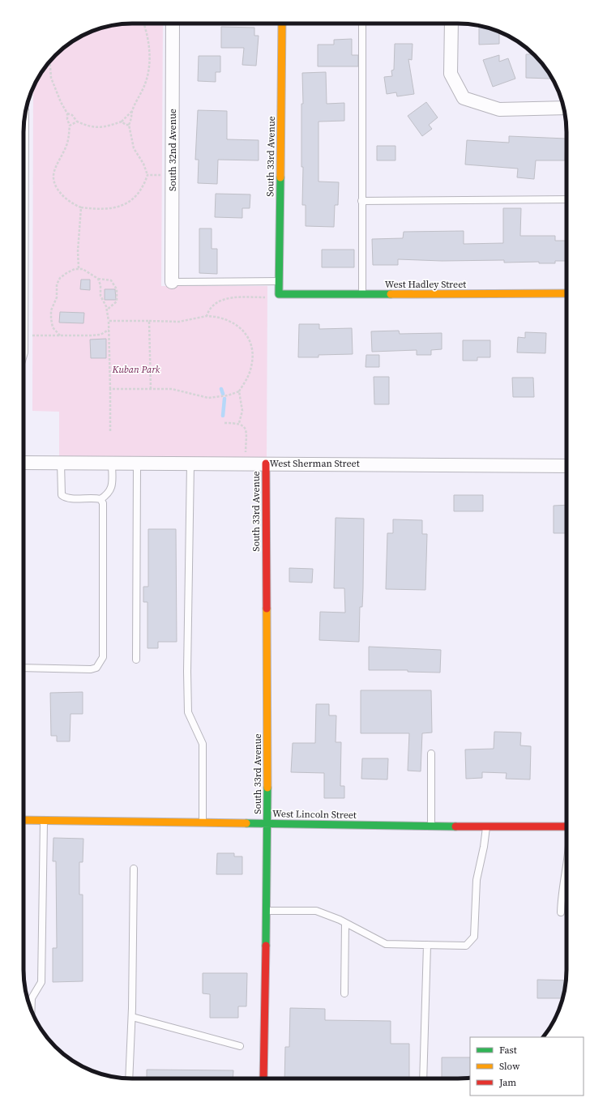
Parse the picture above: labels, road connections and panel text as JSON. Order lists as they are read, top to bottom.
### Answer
{
  "streets": {
    "street": [
      "South 32nd Avenue",
      "South 33rd Avenue",
      "West Hadley Street",
      "West Sherman Street",
      "West Lincoln Street"
    ]
  },
  "crossings": [
    ["South 33rd Avenue", "West Hadley Street"],
    ["South 33rd Avenue", "West Sherman Street"],
    ["South 33rd Avenue", "West Lincoln Street"]
  ],
  "parks": ["Kuban Park"],
  "legend": ["Fast", "Slow", "Jam"]
}
